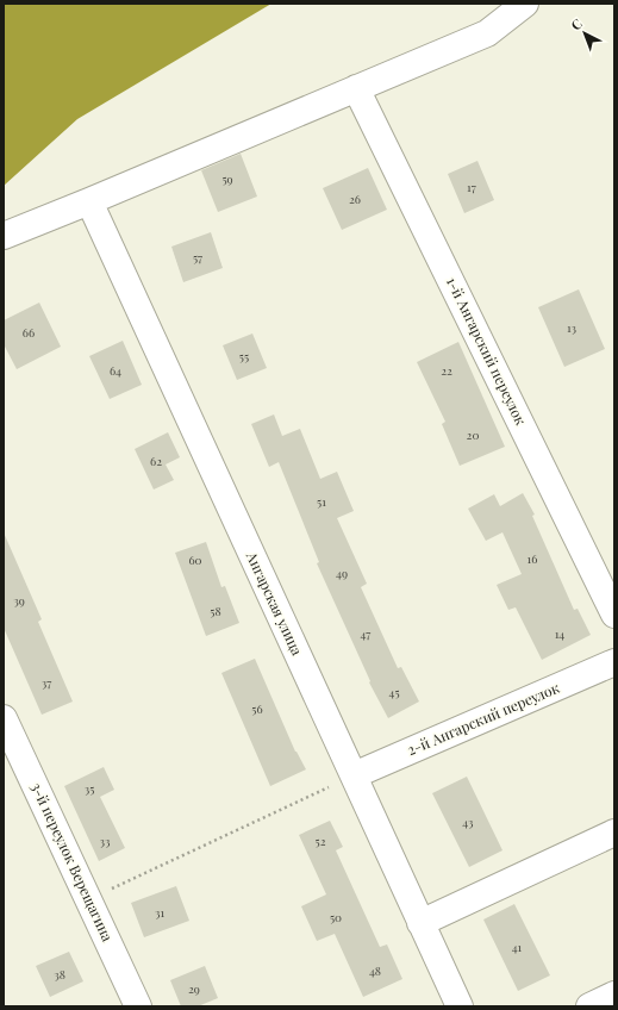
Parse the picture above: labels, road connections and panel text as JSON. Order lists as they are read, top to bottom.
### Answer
{
  "streets": {
    "street": [
      "1-й Ангарский переулок",
      "Ангарская улица",
      "2-й Ангарский переулок",
      "3-й переулок Верещагина"
    ]
  },
  "crossings": [
    ["Ангарская улица", "2-й Ангарский переулок"]
  ],
  "house_numbers": [
    "59",
    "17",
    "26",
    "57",
    "13",
    "66",
    "55",
    "64",
    "22",
    "20",
    "62",
    "51",
    "16",
    "60",
    "49",
    "39",
    "58",
    "47",
    "14",
    "37",
    "45",
    "56",
    "35",
    "43",
    "33",
    "52",
    "31",
    "50",
    "41",
    "48",
    "38",
    "29"
  ],
  "north": "top left"
}
